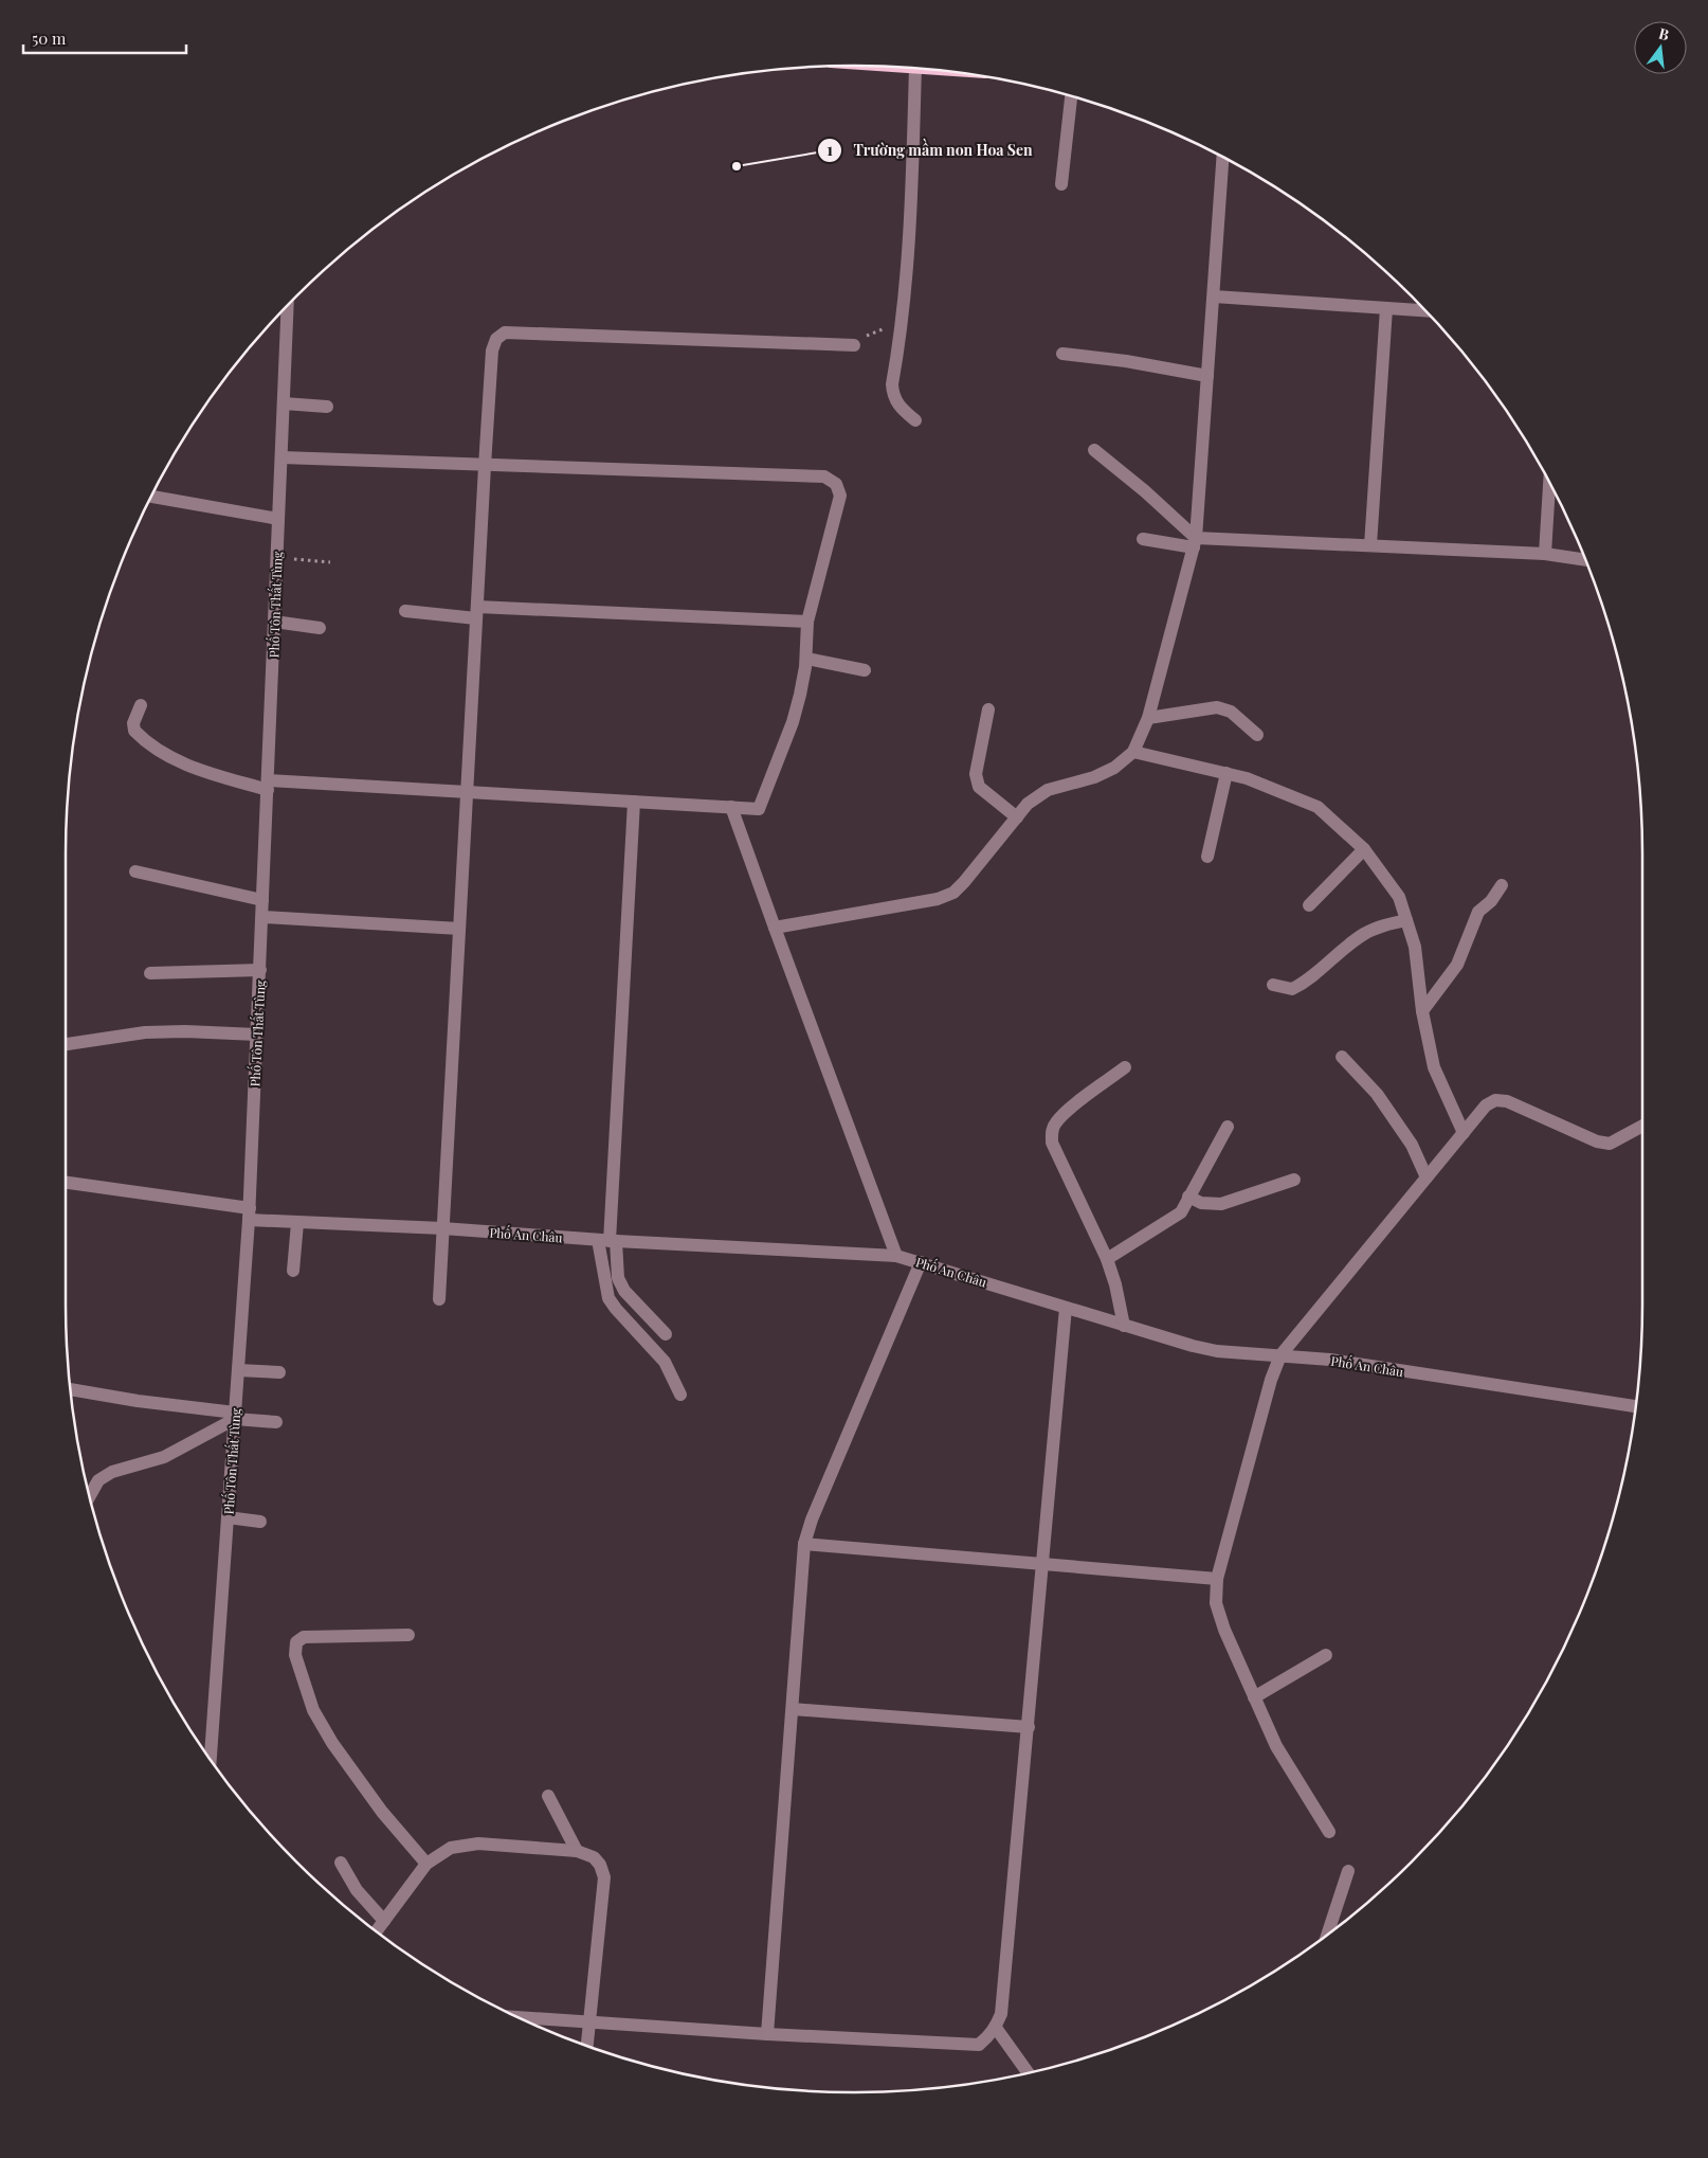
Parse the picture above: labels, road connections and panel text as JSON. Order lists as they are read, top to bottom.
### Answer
{
  "streets": {
    "street": ["Phố Tôn Thất Tùng", "Phố An Châu"]
  },
  "crossings": [
    ["Phố Tôn Thất Tùng", "Phố An Châu"]
  ],
  "places": ["Trường mầm non Hoa Sen"],
  "scale_bar": "50 m",
  "north": "top"
}
